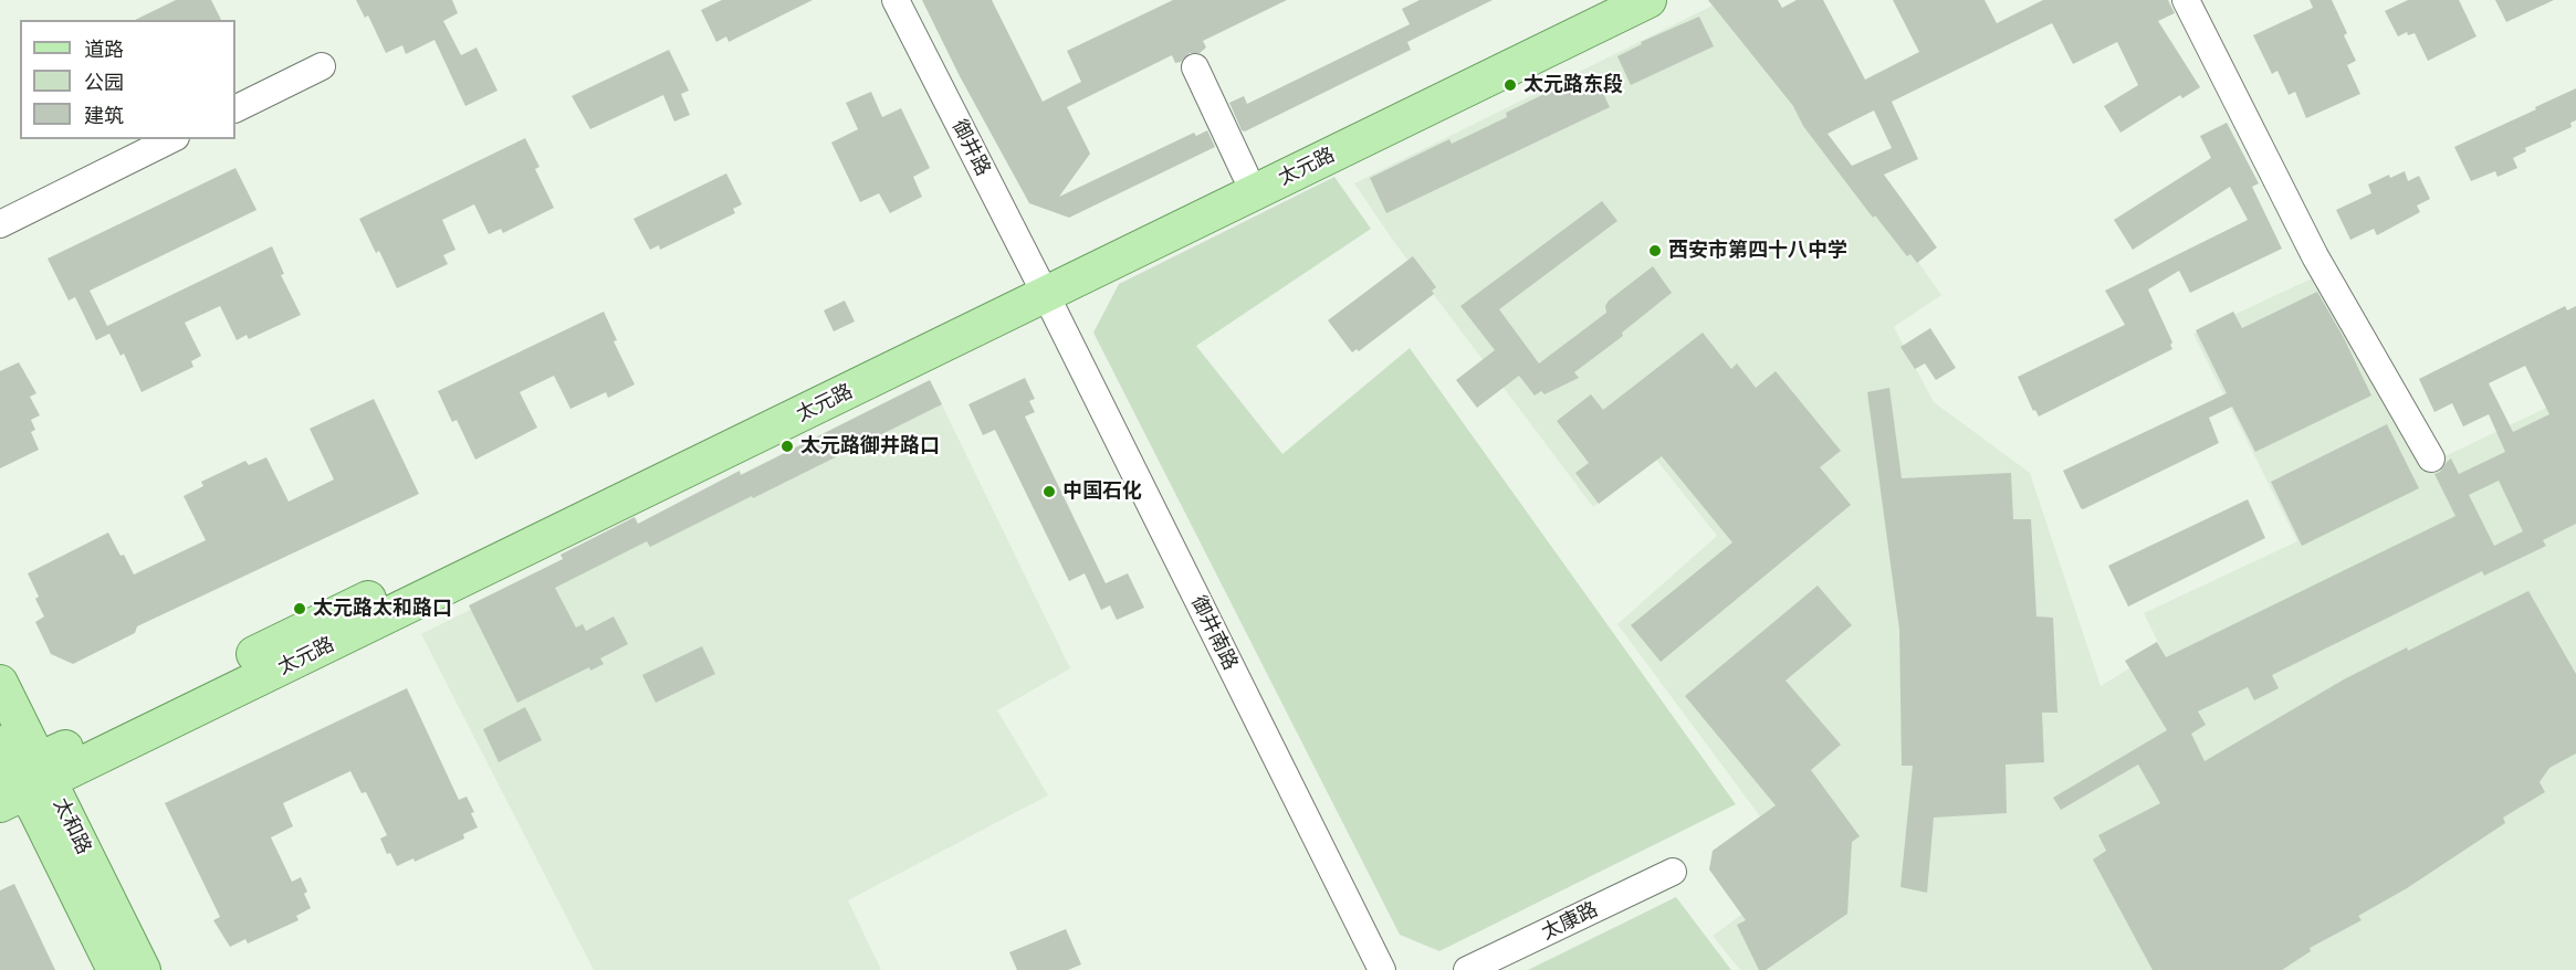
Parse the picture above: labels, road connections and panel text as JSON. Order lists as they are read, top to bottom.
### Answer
{
  "streets": {
    "main road": ["太元路", "太和路"],
    "street": ["御井路", "御井南路", "太康路"]
  },
  "crossings": [
    ["御井路", "太元路"],
    ["御井路", "御井南路"],
    ["太元路", "御井南路"],
    ["太元路", "太和路"]
  ],
  "places": [
    "太元路东段",
    "西安市第四十八中学",
    "太元路御井路口",
    "中国石化",
    "太元路太和路口"
  ],
  "legend": ["道路", "公园", "建筑"]
}
